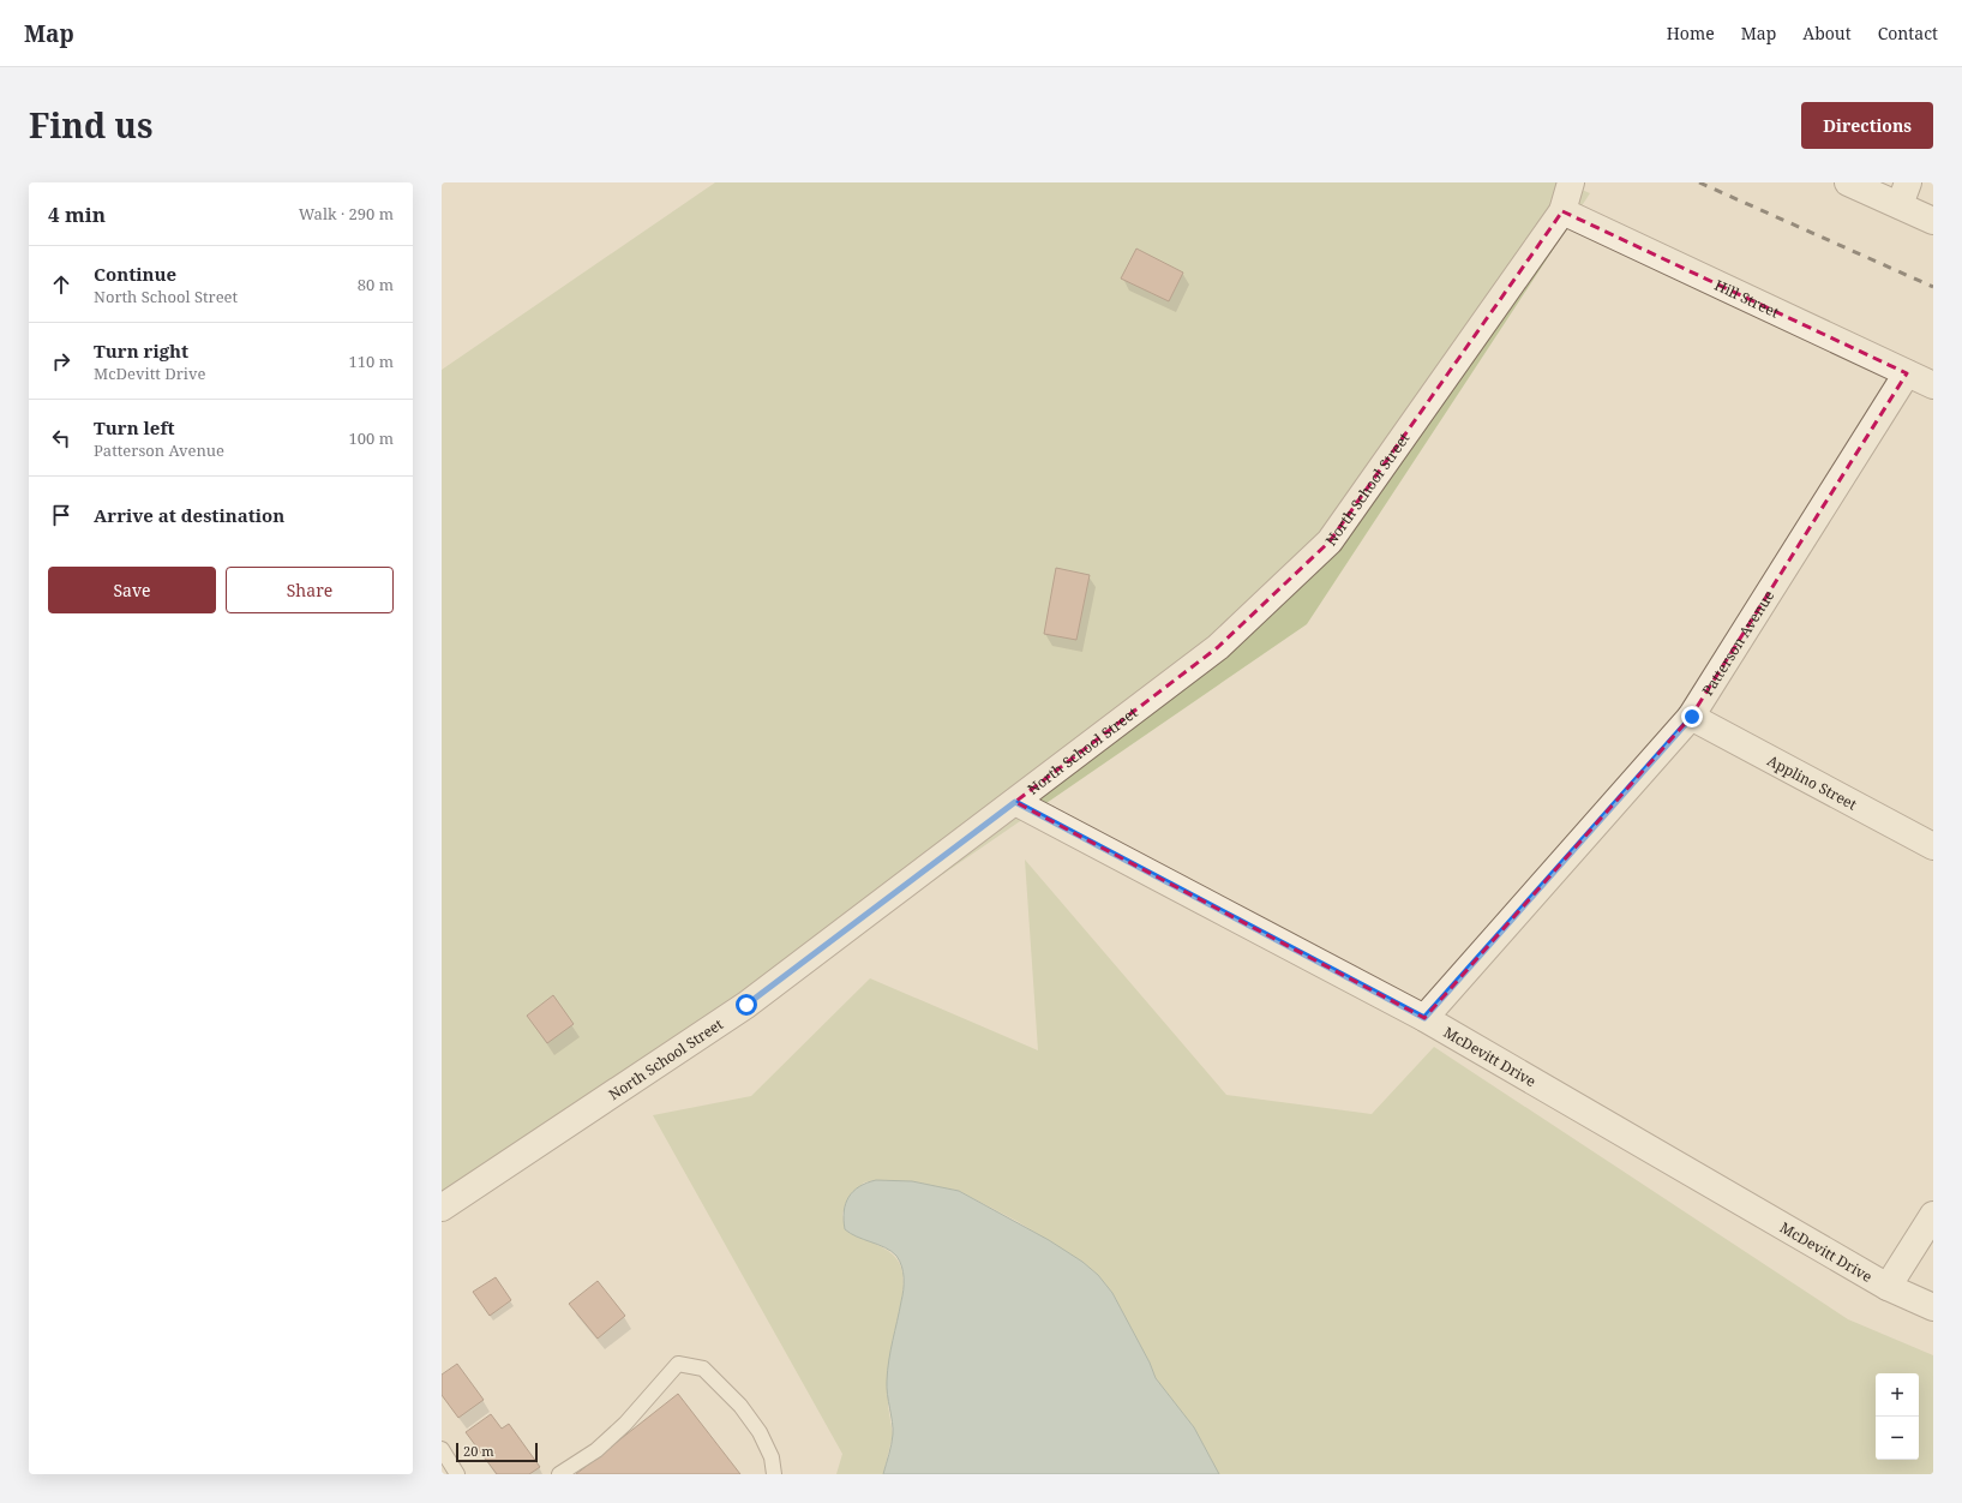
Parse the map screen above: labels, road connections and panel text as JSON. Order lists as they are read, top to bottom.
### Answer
{
  "streets": {
    "street": [
      "Hill Street",
      "North School Street",
      "Patterson Avenue",
      "Applino Street",
      "McDevitt Drive"
    ]
  },
  "crossings": [
    ["Hill Street", "North School Street"],
    ["Hill Street", "Patterson Avenue"],
    ["North School Street", "McDevitt Drive"],
    ["Patterson Avenue", "Applino Street"],
    ["Patterson Avenue", "McDevitt Drive"]
  ],
  "scale_bar": "20 m",
  "page": {
    "header": "Map",
    "nav": [
      "Home",
      "Map",
      "About",
      "Contact"
    ],
    "title": "Find us",
    "buttons": [
      "Directions",
      ["Save", "Share"]
    ],
    "heading": ["4 min", "Walk · 290 m"],
    "list": [
      ["Continue", "North School Street", "80 m"],
      ["Turn right", "McDevitt Drive", "110 m"],
      ["Turn left", "Patterson Avenue", "100 m"],
      "Arrive at destination"
    ],
    "map_buttons": ["+", "−"],
    "scale": "20 m"
  }
}
